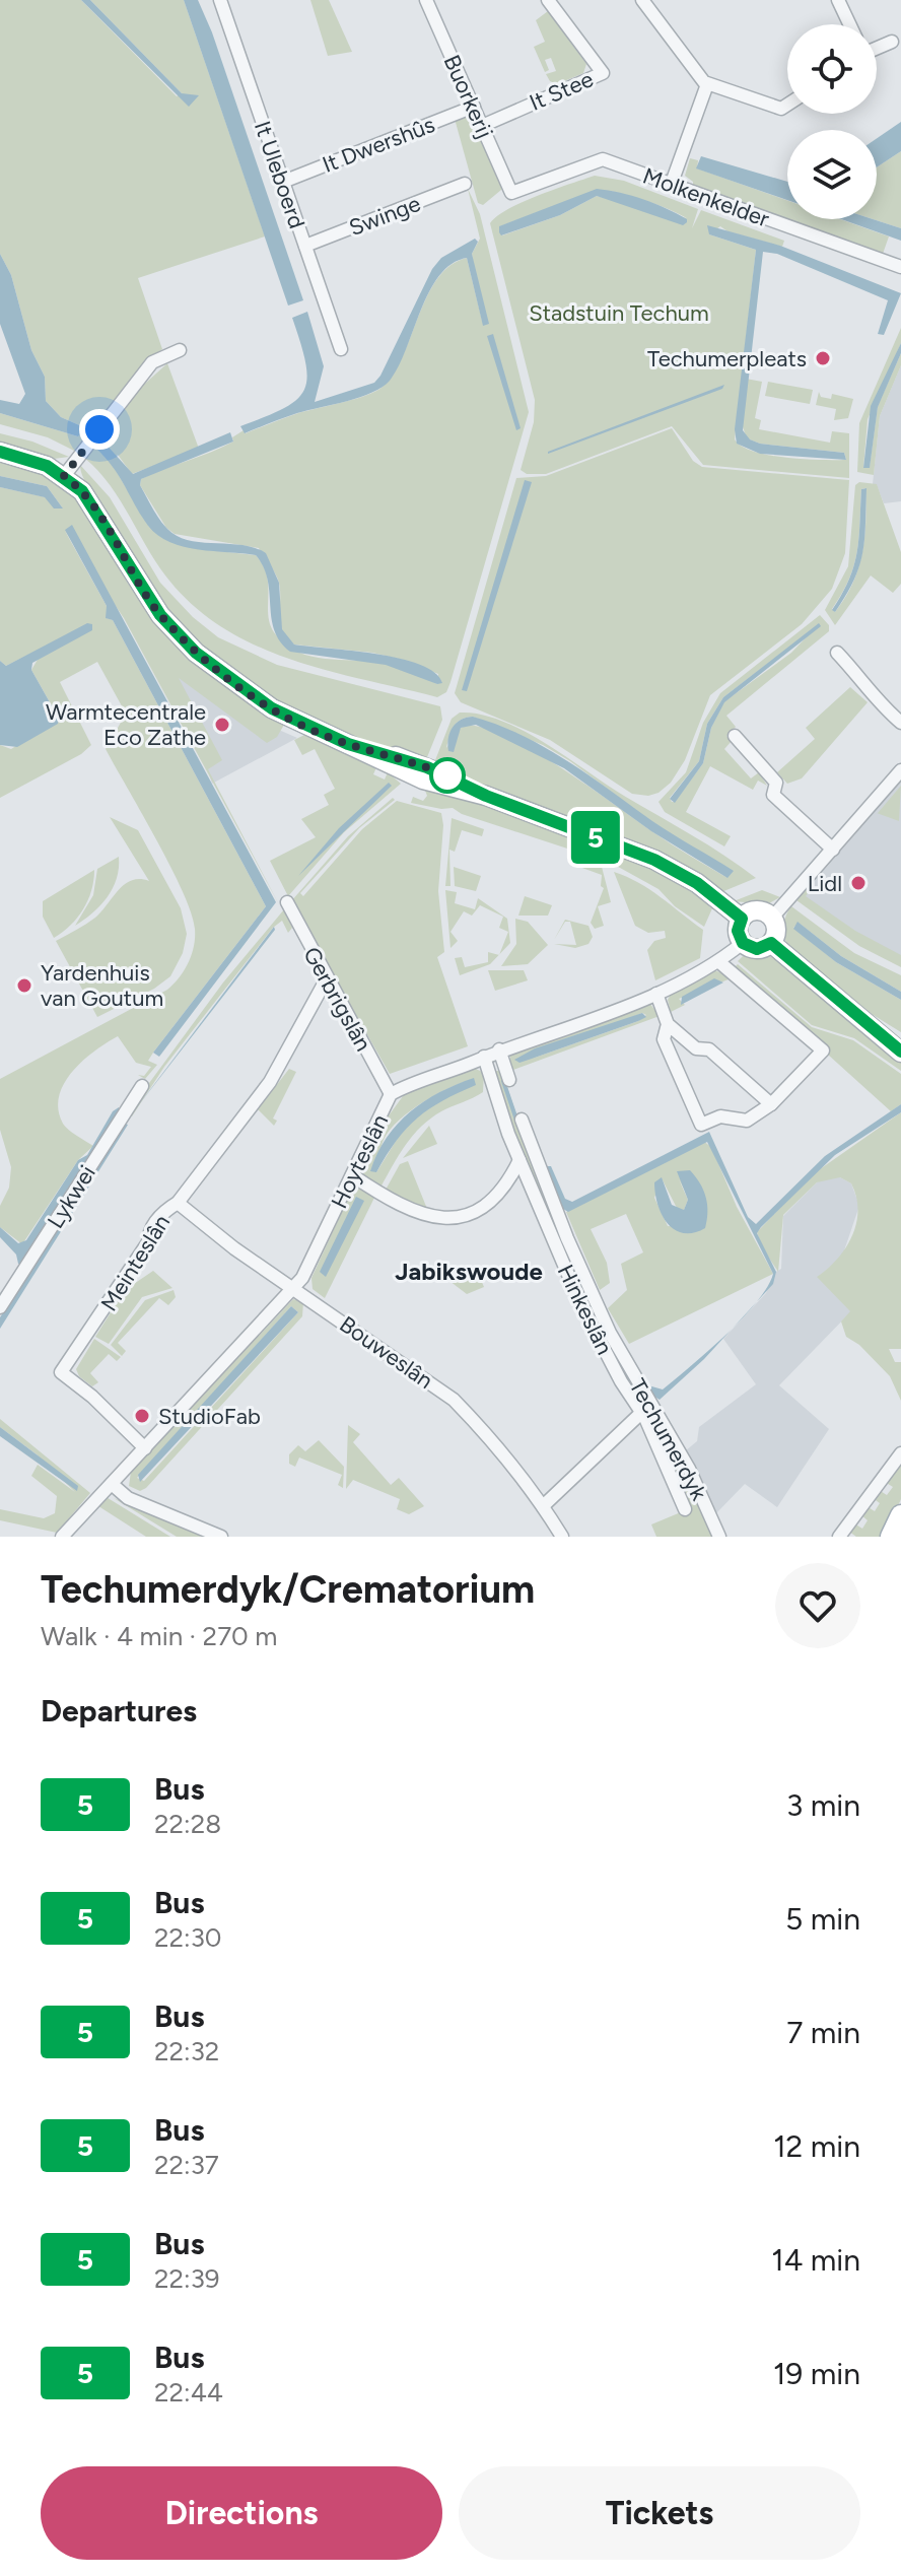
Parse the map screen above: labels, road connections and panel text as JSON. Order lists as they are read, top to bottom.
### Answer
{
  "streets": {
    "street": [
      "It Stee",
      "Buorkerij",
      "It Dwershûs",
      "It Uleboerd",
      "Molkenkelder",
      "Swinge",
      "Gerbrigslân",
      "Hoyteslân",
      "Lykwei",
      "Meinteslân",
      "Hinkeslân",
      "Bouweslân",
      "Techumerdyk"
    ]
  },
  "crossings": [
    ["It Stee", "Buorkerij"],
    ["Buorkerij", "It Dwershûs"],
    ["Buorkerij", "Molkenkelder"],
    ["It Dwershûs", "It Uleboerd"],
    ["It Uleboerd", "Swinge"],
    ["Gerbrigslân", "Hoyteslân"],
    ["Gerbrigslân", "Meinteslân"],
    ["Gerbrigslân", "Hinkeslân"],
    ["Hoyteslân", "Meinteslân"],
    ["Hoyteslân", "Hinkeslân"],
    ["Hoyteslân", "Bouweslân"],
    ["Meinteslân", "Bouweslân"]
  ],
  "districts": ["Jabikswoude"],
  "parks": ["Stadstuin Techum"],
  "places": [
    "Techumerpleats",
    "Warmtecentrale Eco Zathe",
    "Lidl",
    "Yardenhuis van Goutum",
    "StudioFab"
  ],
  "lines": ["bus line 5"],
  "page": {
    "on_map": "5",
    "heading": [
      ["Techumerdyk/Crematorium", "Walk · 4 min · 270 m"],
      "Departures"
    ],
    "list": [
      {
        "mark": "5",
        "name": "Bus",
        "note": "22:28",
        "value": "3 min"
      },
      {
        "mark": "5",
        "name": "Bus",
        "note": "22:30",
        "value": "5 min"
      },
      {
        "mark": "5",
        "name": "Bus",
        "note": "22:32",
        "value": "7 min"
      },
      {
        "mark": "5",
        "name": "Bus",
        "note": "22:37",
        "value": "12 min"
      },
      {
        "mark": "5",
        "name": "Bus",
        "note": "22:39",
        "value": "14 min"
      },
      {
        "mark": "5",
        "name": "Bus",
        "note": "22:44",
        "value": "19 min"
      }
    ],
    "buttons": ["Directions", "Tickets"]
  }
}
